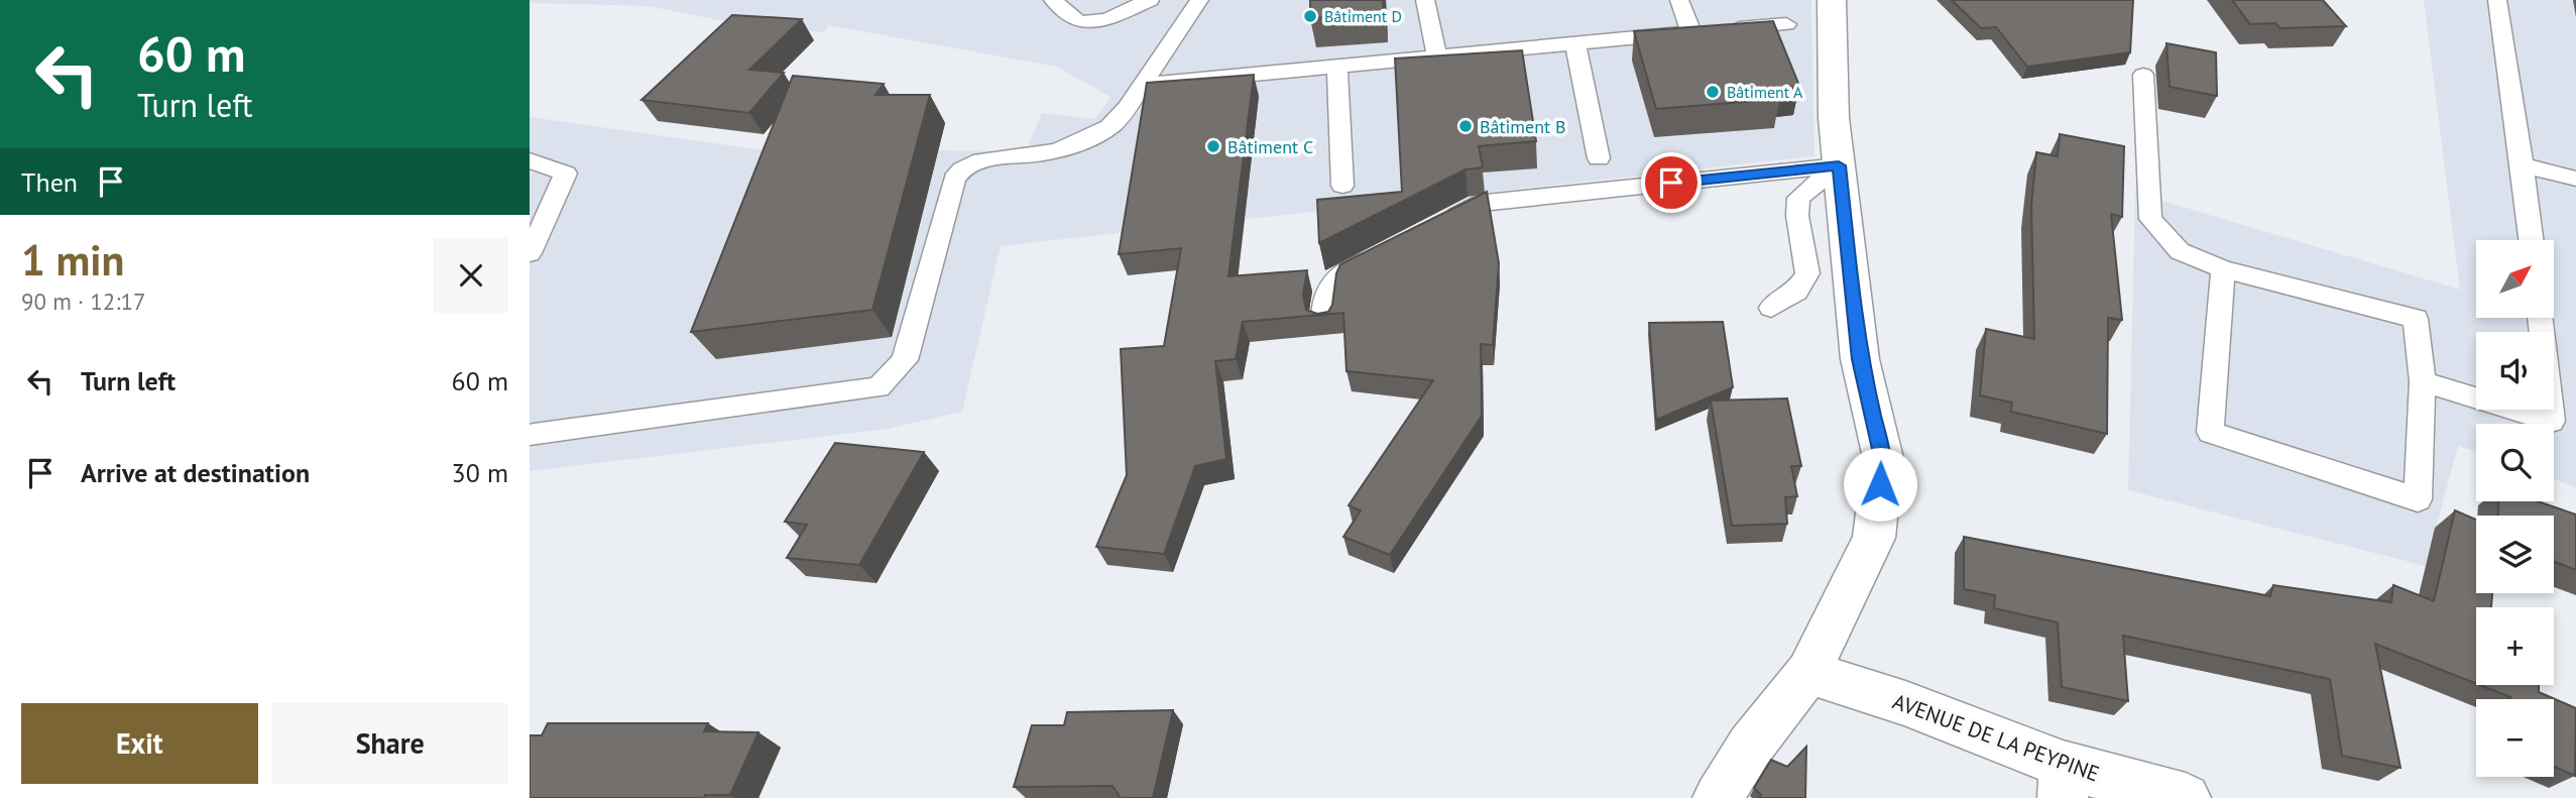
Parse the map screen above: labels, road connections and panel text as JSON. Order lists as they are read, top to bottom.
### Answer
{
  "streets": {
    "street": ["AVENUE DE LA PEYPINE"]
  },
  "places": [
    "Bâtiment D",
    "Bâtiment A",
    "Bâtiment B",
    "Bâtiment C"
  ],
  "north": "top right",
  "page": {
    "turn": ["60 m", "Turn left"],
    "then": "Then",
    "heading": ["1 min", "90 m · 12:17"],
    "map_buttons": ["+", "−"],
    "list": [
      {
        "name": "Turn left",
        "value": "60 m"
      },
      {
        "name": "Arrive at destination",
        "value": "30 m"
      }
    ],
    "buttons": ["Exit", "Share"]
  }
}
